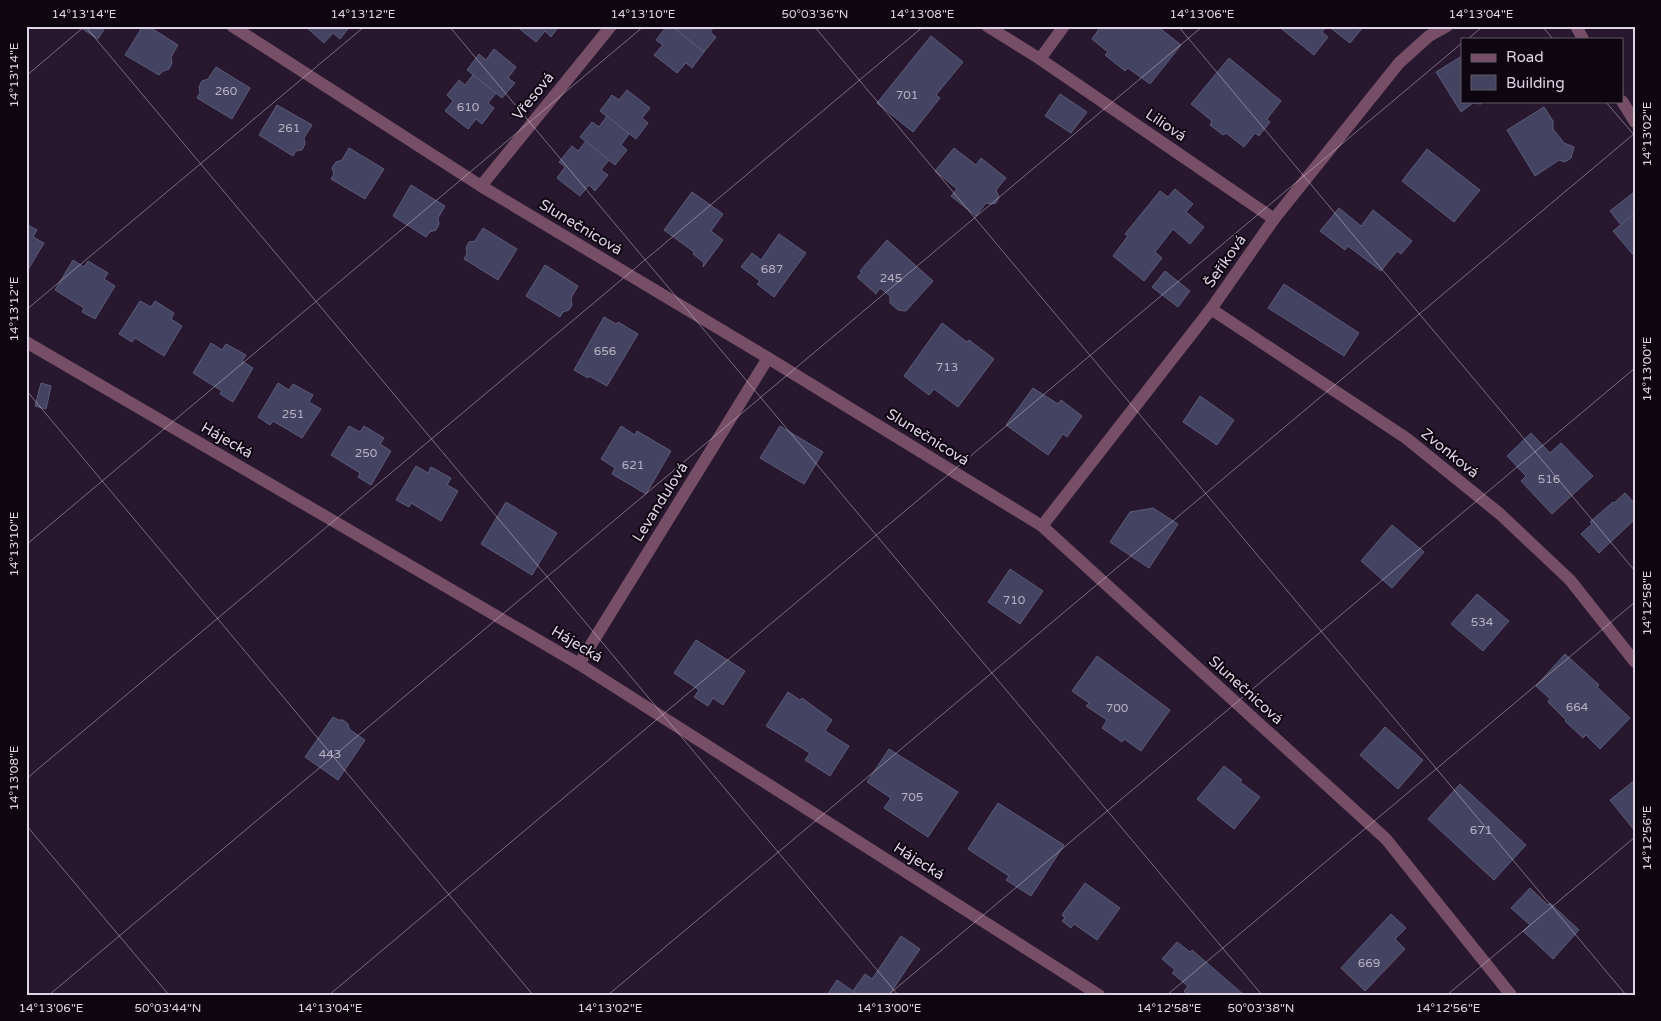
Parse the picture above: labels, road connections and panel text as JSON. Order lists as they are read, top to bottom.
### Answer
{
  "streets": {
    "street": [
      "Vřesová",
      "Liliová",
      "Slunečnicová",
      "Šeříková",
      "Hájecká",
      "Zvonková",
      "Levandulová"
    ]
  },
  "crossings": [
    ["Vřesová", "Slunečnicová"],
    ["Liliová", "Šeříková"],
    ["Slunečnicová", "Šeříková"],
    ["Slunečnicová", "Levandulová"],
    ["Šeříková", "Zvonková"],
    ["Hájecká", "Levandulová"]
  ],
  "house_numbers": [
    "260",
    "701",
    "610",
    "261",
    "687",
    "245",
    "656",
    "713",
    "251",
    "250",
    "621",
    "516",
    "710",
    "534",
    "664",
    "700",
    "443",
    "705",
    "671",
    "669"
  ],
  "legend": ["Road", "Building"],
  "coordinates": [
    "14°13'14\"E",
    "14°13'12\"E",
    "14°13'10\"E",
    "50°03'36\"N",
    "14°13'08\"E",
    "14°13'06\"E",
    "14°13'04\"E",
    "14°13'02\"E",
    "14°13'00\"E",
    "14°12'58\"E",
    "14°12'56\"E",
    "50°03'44\"N",
    "50°03'38\"N"
  ]
}
